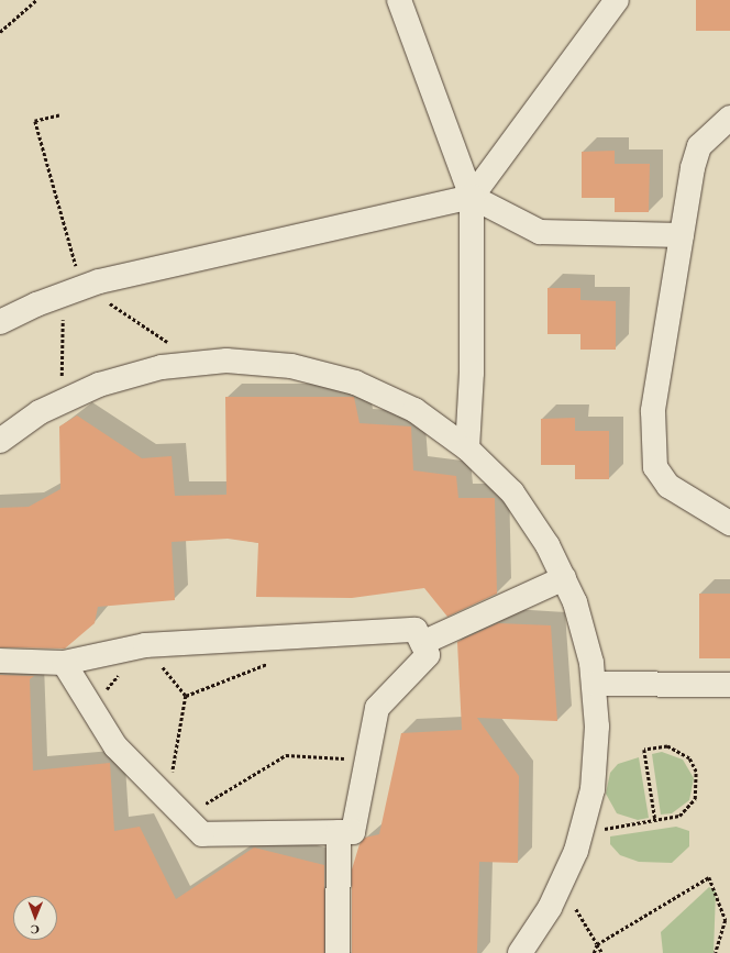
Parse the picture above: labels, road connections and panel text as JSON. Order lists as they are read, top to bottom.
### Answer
{
  "north": "bottom"
}
